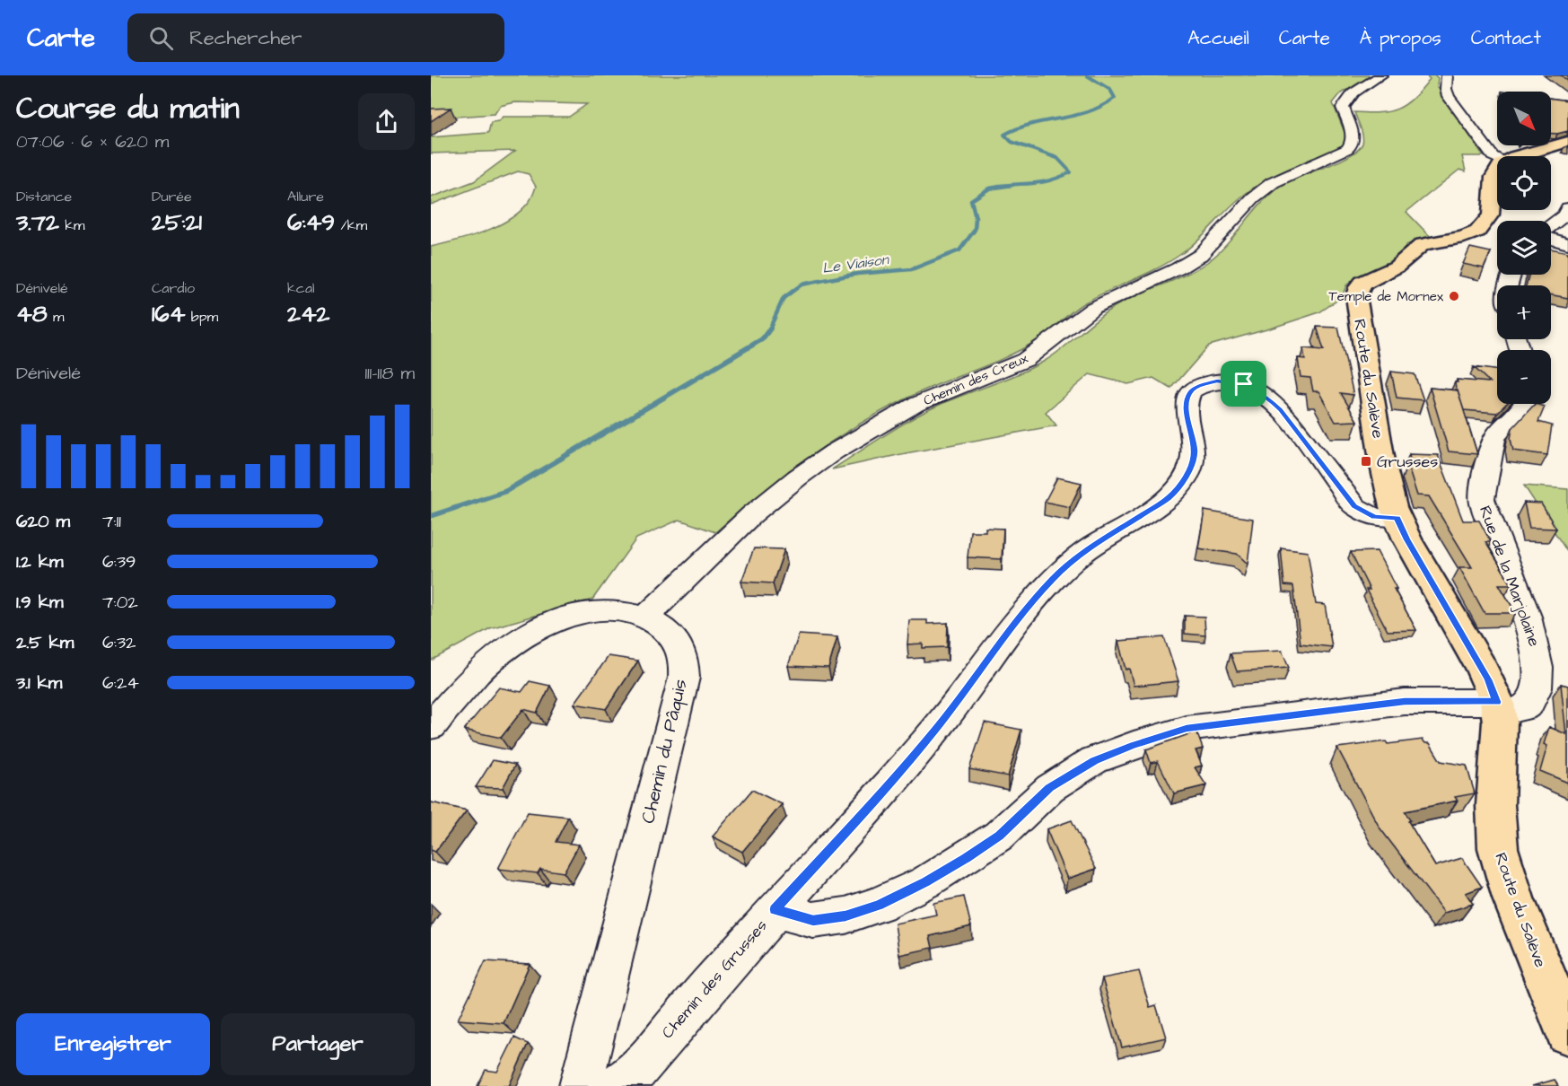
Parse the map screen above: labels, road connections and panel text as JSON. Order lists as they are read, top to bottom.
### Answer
{
  "streets": {
    "main road": ["Route du Salève"],
    "street": [
      "Chemin des Creux",
      "Rue de la Marjolaine",
      "Chemin du Pâquis",
      "Chemin des Grusses"
    ]
  },
  "crossings": [
    ["Route du Salève", "Rue de la Marjolaine"],
    ["Route du Salève", "Chemin des Grusses"],
    ["Chemin des Creux", "Chemin du Pâquis"],
    ["Rue de la Marjolaine", "Chemin des Grusses"]
  ],
  "water": ["Le Viaison"],
  "places": {
    "other": ["Temple de Mornex"],
    "transit": ["Grusses"]
  },
  "north": "bottom right",
  "page": {
    "header": "Carte",
    "search": "Rechercher",
    "nav": [
      "Accueil",
      "Carte",
      "À propos",
      "Contact"
    ],
    "heading": ["Course du matin", "07:06 · 6 × 620 m"],
    "map_buttons": ["+", "−"],
    "stats": [
      ["Distance", "3.72 km"],
      ["Durée", "25:21"],
      ["Allure", "6:49 /km"],
      ["Dénivelé", "48 m"],
      ["Cardio", "164 bpm"],
      ["kcal", "242"]
    ],
    "chart": ["Dénivelé", "111–118 m"],
    "list": [
      {
        "name": "620 m",
        "note": "7:11"
      },
      {
        "name": "1.2 km",
        "note": "6:39"
      },
      {
        "name": "1.9 km",
        "note": "7:02"
      },
      {
        "name": "2.5 km",
        "note": "6:32"
      },
      {
        "name": "3.1 km",
        "note": "6:24"
      }
    ],
    "buttons": ["Enregistrer", "Partager"]
  }
}
